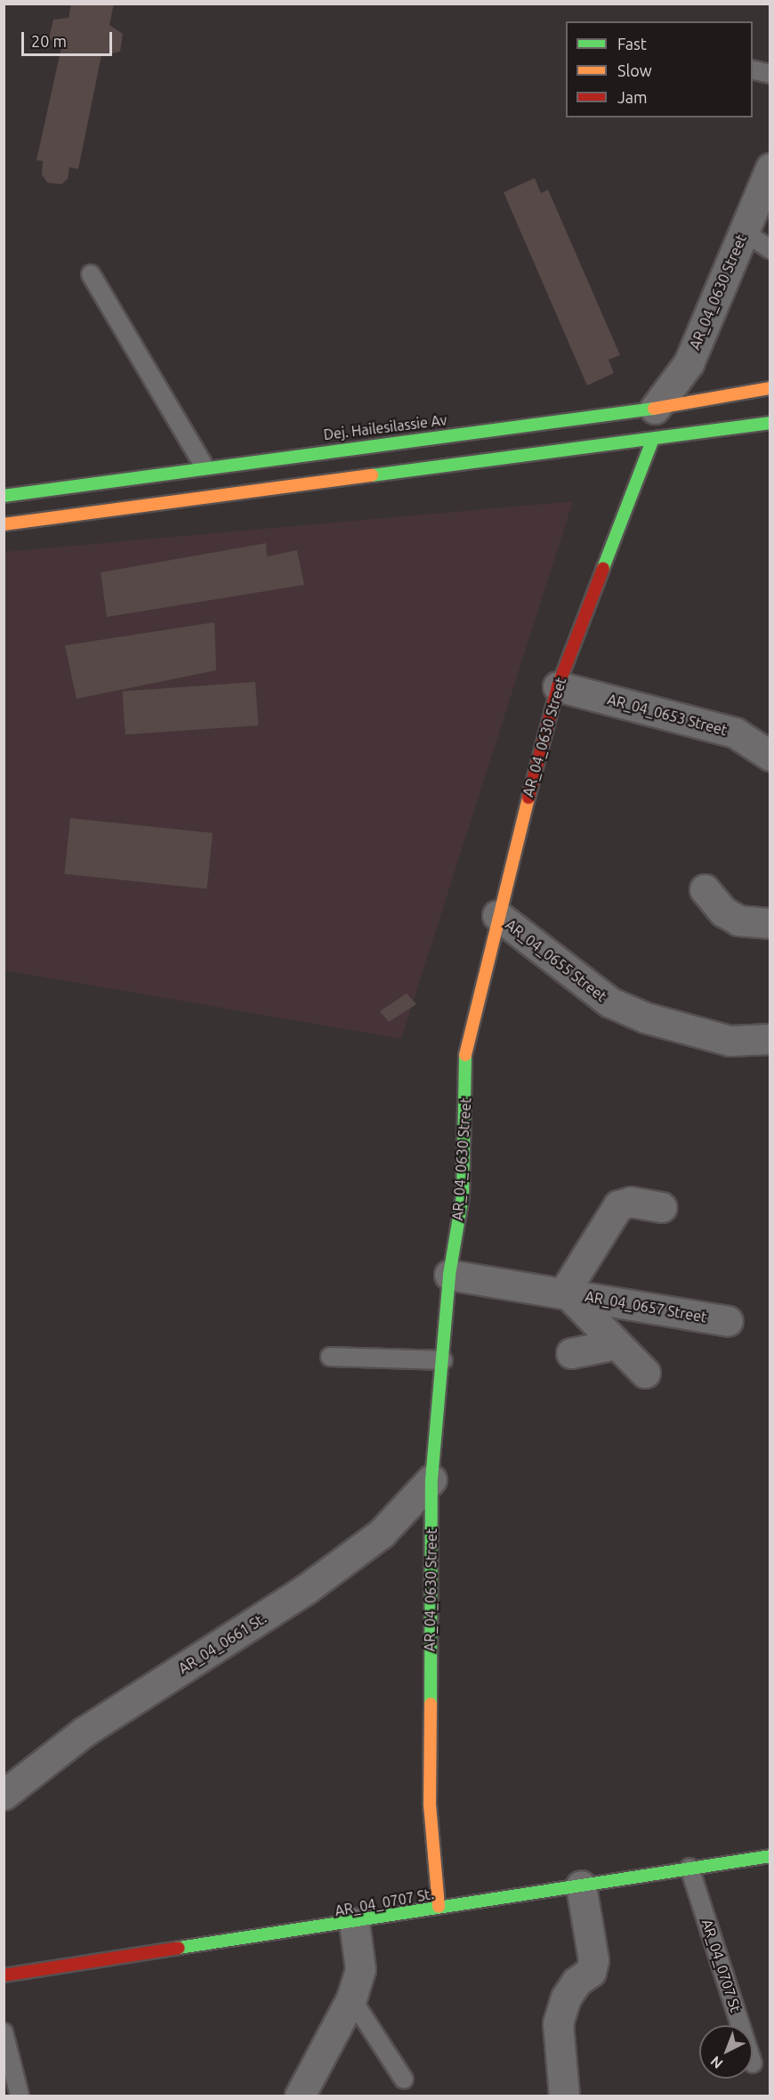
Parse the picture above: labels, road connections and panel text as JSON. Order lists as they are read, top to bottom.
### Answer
{
  "streets": {
    "street": [
      "AR_04_0630 Street",
      "Dej. Hailesilassie Av",
      "AR_04_0653 Street",
      "AR_04_0655 Street",
      "AR_04_0657 Street",
      "AR_04_0661 St.",
      "AR_04_0707 St."
    ],
    "lane": ["AR_04_0707 St"]
  },
  "crossings": [
    ["AR_04_0630 Street", "Dej. Hailesilassie Av"],
    ["AR_04_0630 Street", "AR_04_0653 Street"],
    ["AR_04_0630 Street", "AR_04_0655 Street"],
    ["AR_04_0630 Street", "AR_04_0657 Street"],
    ["AR_04_0630 Street", "AR_04_0661 St."],
    ["AR_04_0630 Street", "AR_04_0707 St."],
    ["AR_04_0707 St.", "AR_04_0707 St"]
  ],
  "legend": ["Fast", "Slow", "Jam"],
  "scale_bar": "20 m",
  "north": "bottom left"
}
